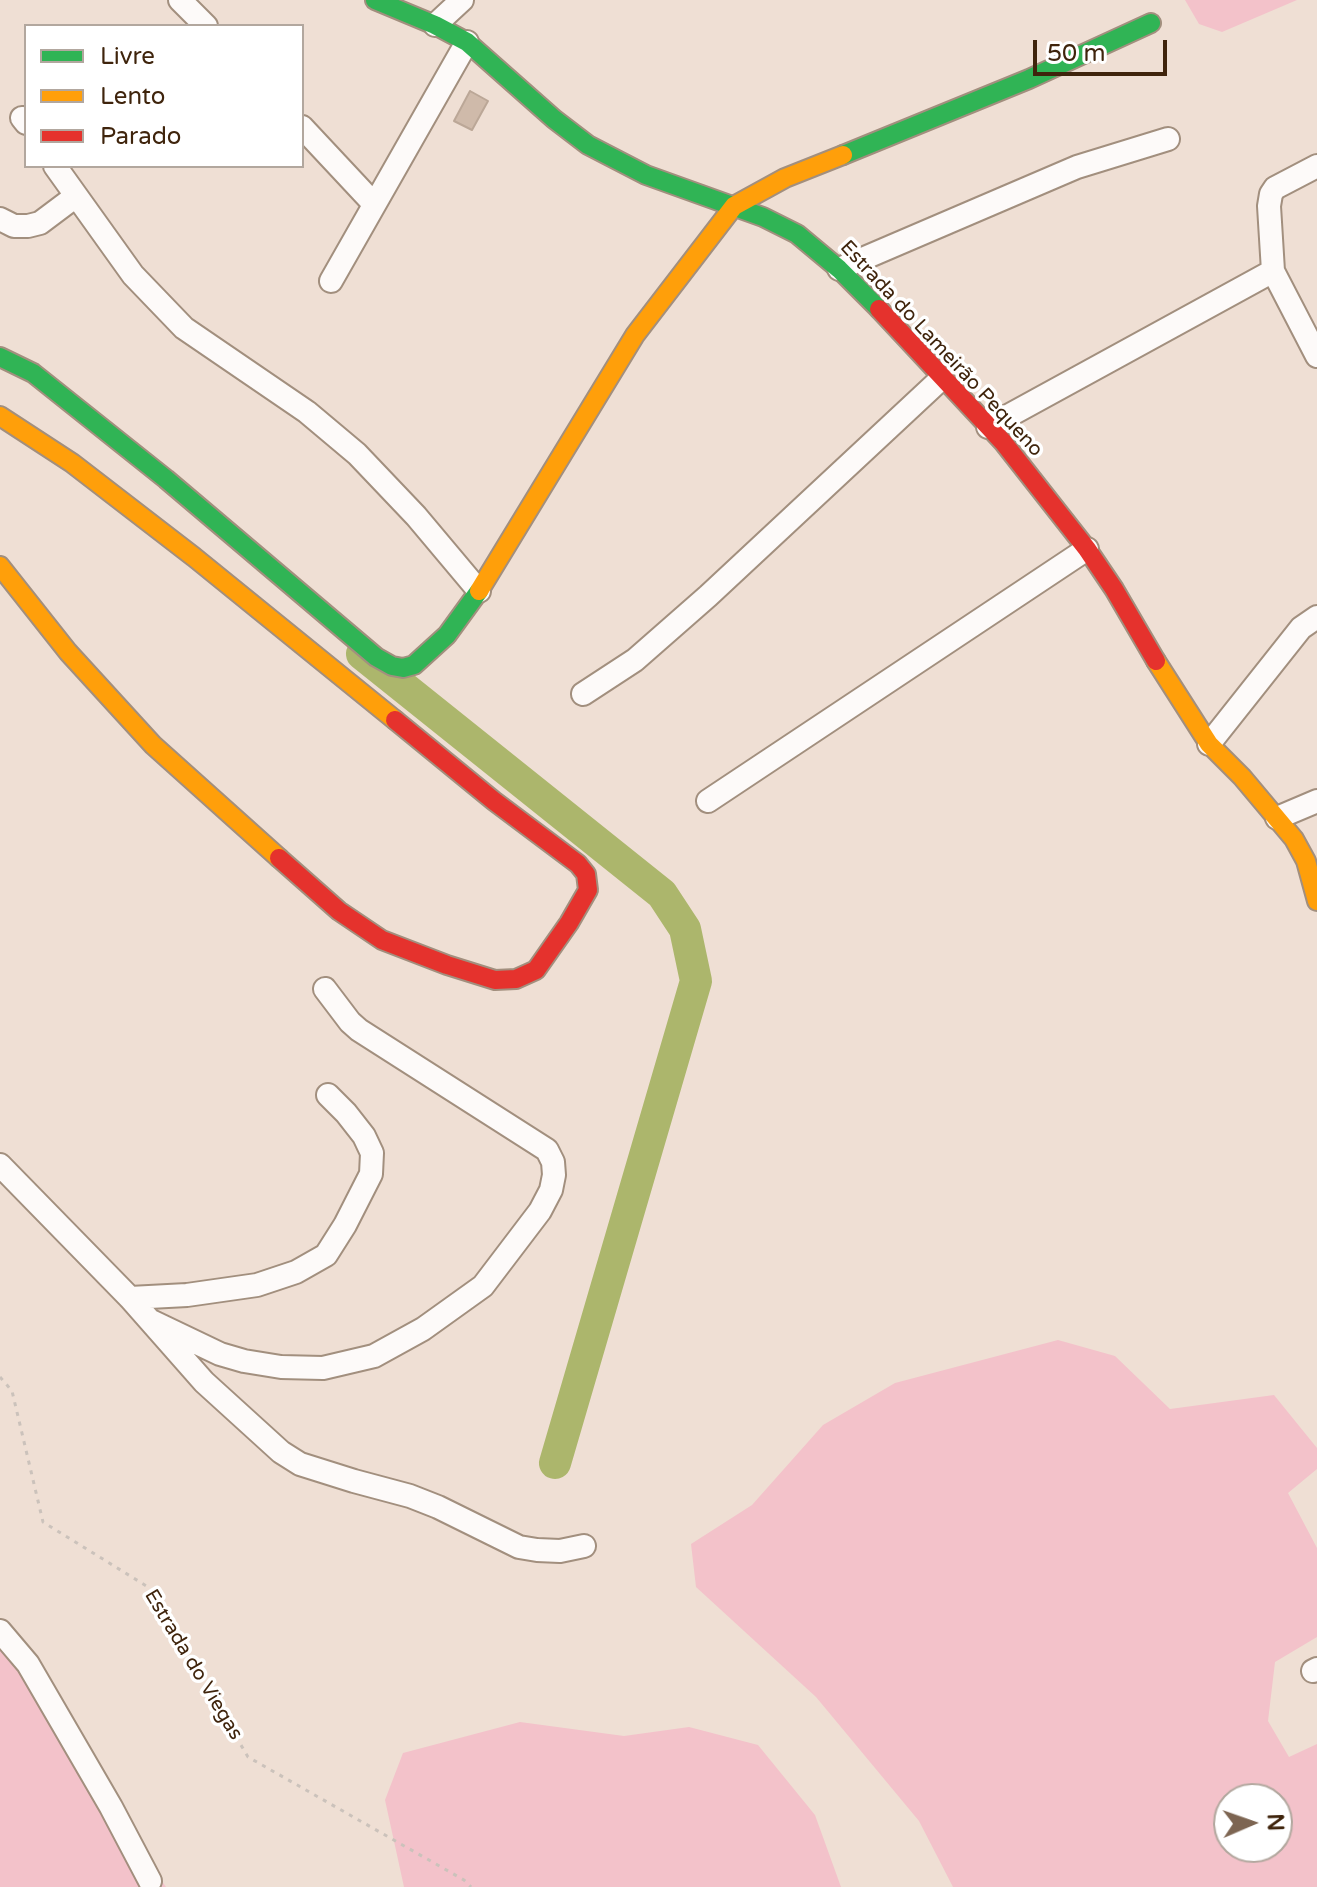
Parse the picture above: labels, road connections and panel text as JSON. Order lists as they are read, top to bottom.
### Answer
{
  "streets": {
    "street": ["Estrada do Lameirão Pequeno"],
    "path": ["Estrada do Viegas"]
  },
  "legend": ["Livre", "Lento", "Parado"],
  "scale_bar": "50 m",
  "north": "right"
}
